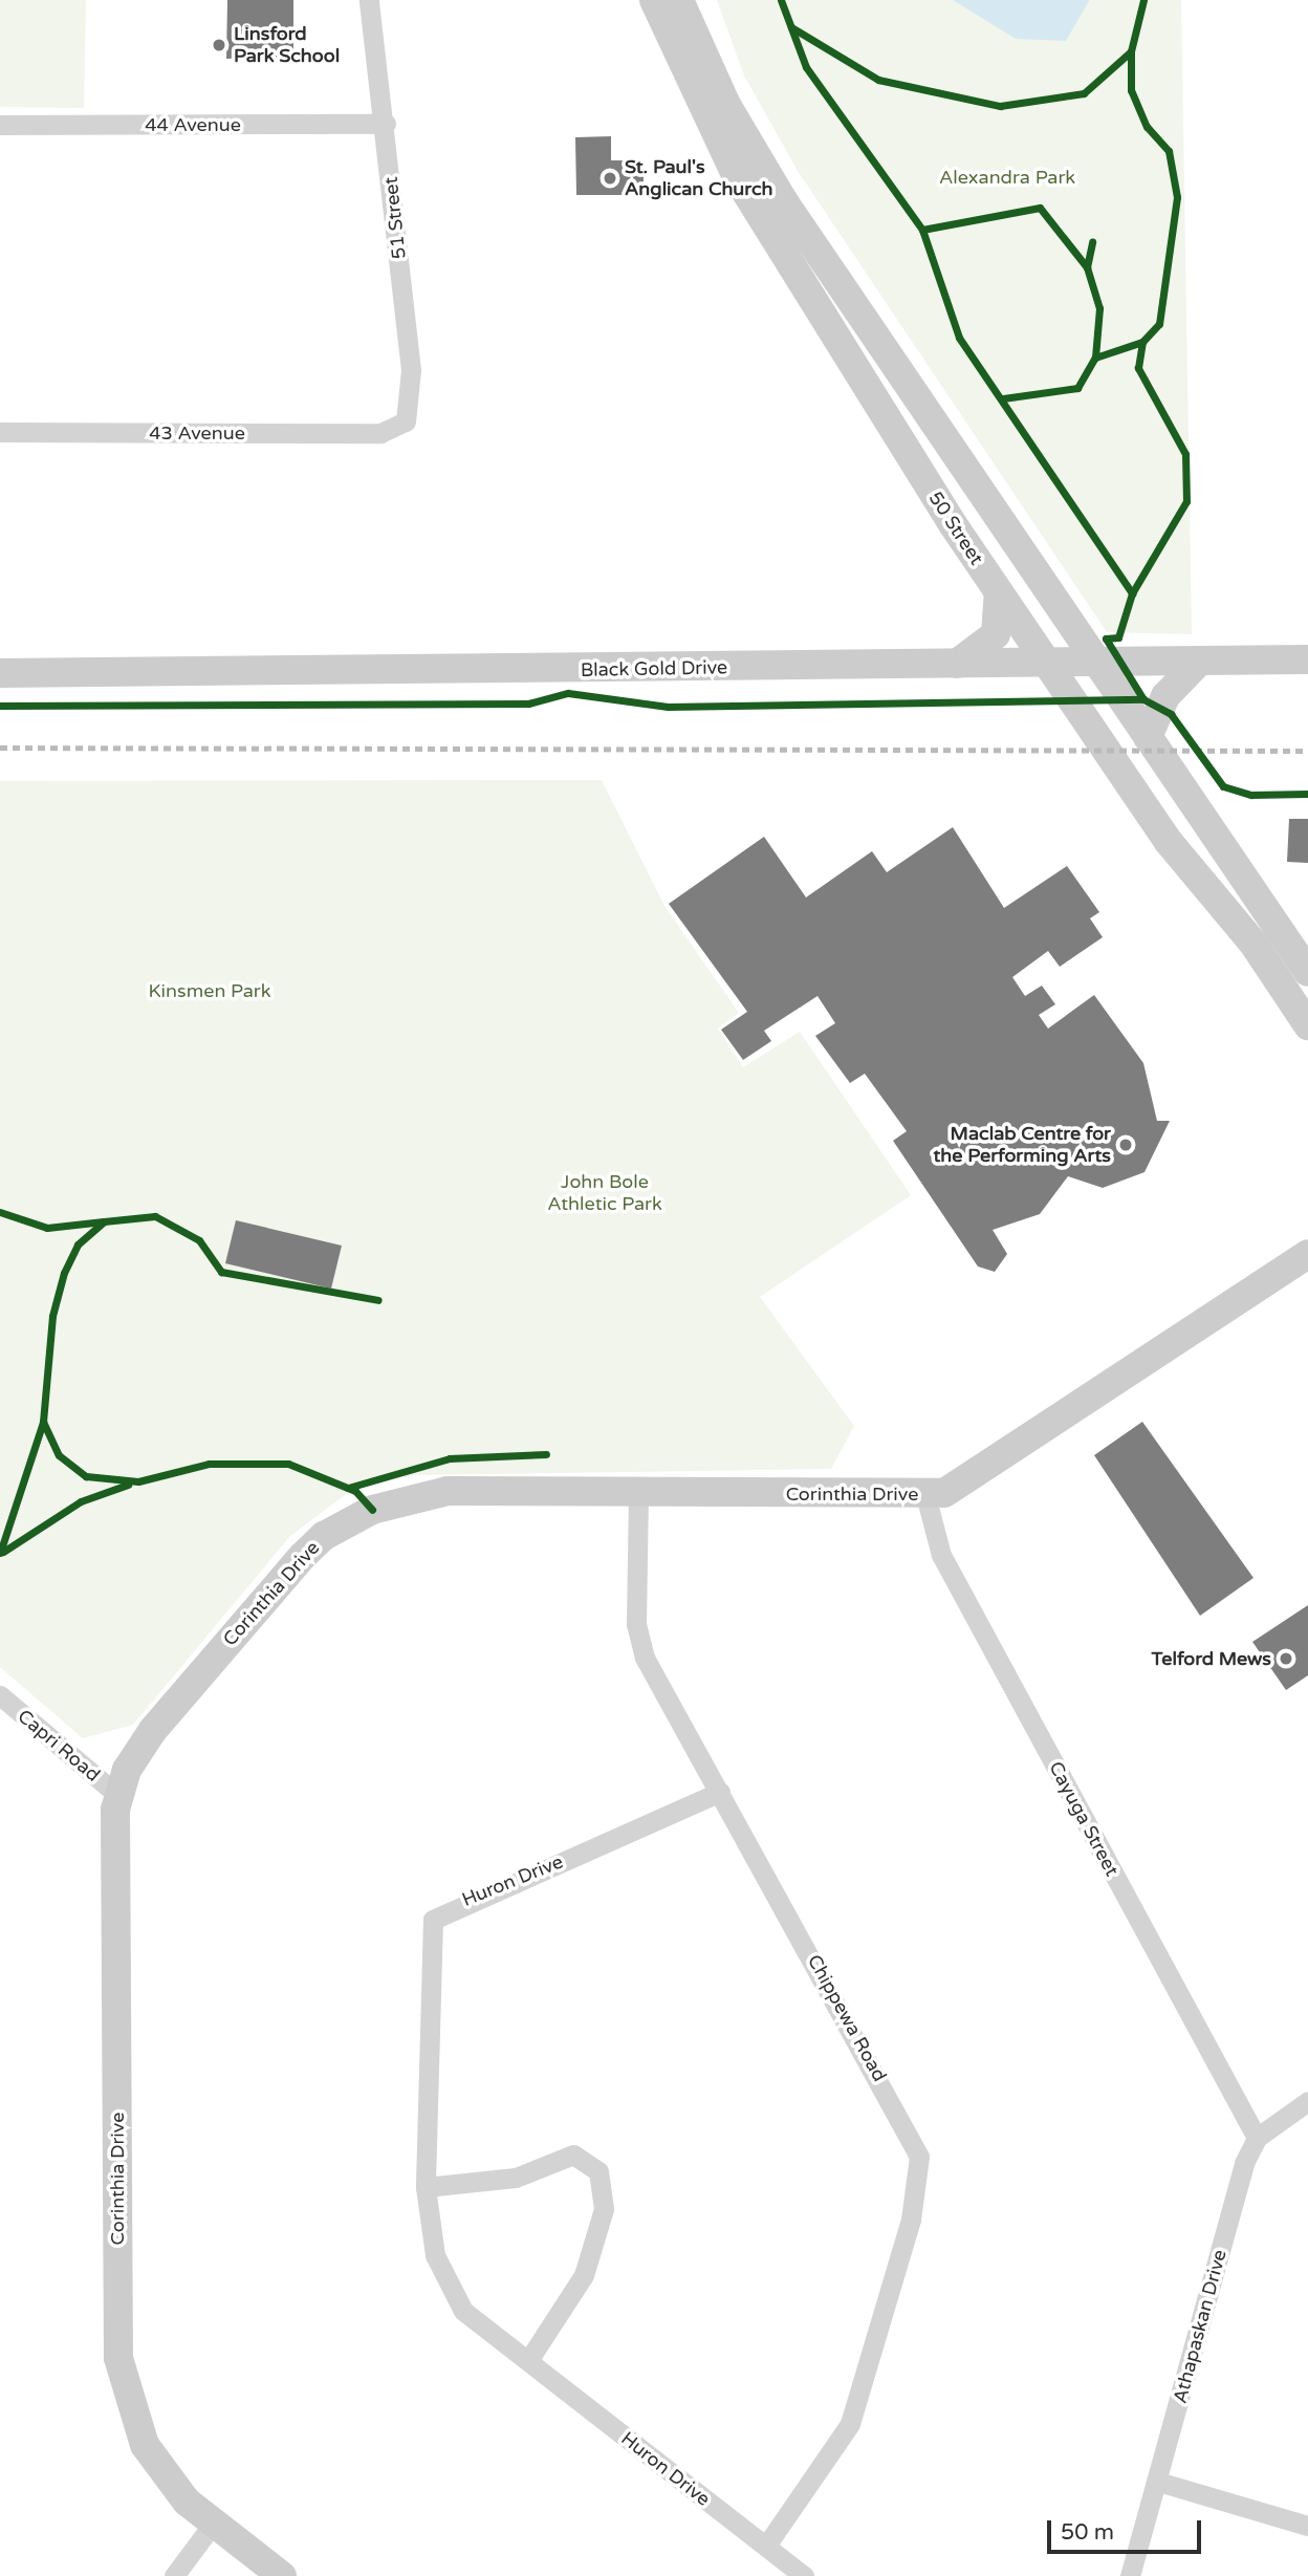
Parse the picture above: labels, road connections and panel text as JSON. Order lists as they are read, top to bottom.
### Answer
{
  "streets": {
    "main road": ["50 Street", "Black Gold Drive", "Corinthia Drive"],
    "street": [
      "44 Avenue",
      "51 Street",
      "43 Avenue",
      "Capri Road",
      "Cayuga Street",
      "Huron Drive",
      "Chippewa Road",
      "Athapaskan Drive"
    ]
  },
  "crossings": [
    ["44 Avenue", "51 Street"],
    ["51 Street", "43 Avenue"],
    ["50 Street", "Black Gold Drive"],
    ["Corinthia Drive", "Capri Road"],
    ["Corinthia Drive", "Cayuga Street"],
    ["Corinthia Drive", "Chippewa Road"],
    ["Cayuga Street", "Athapaskan Drive"],
    ["Huron Drive", "Chippewa Road"]
  ],
  "parks": ["Alexandra Park", "Kinsmen Park", "John Bole Athletic Park"],
  "places": [
    "Linsford Park School",
    "St. Paul's Anglican Church",
    "Maclab Centre for the Performing Arts",
    "Telford Mews"
  ],
  "scale_bar": "50 m"
}
